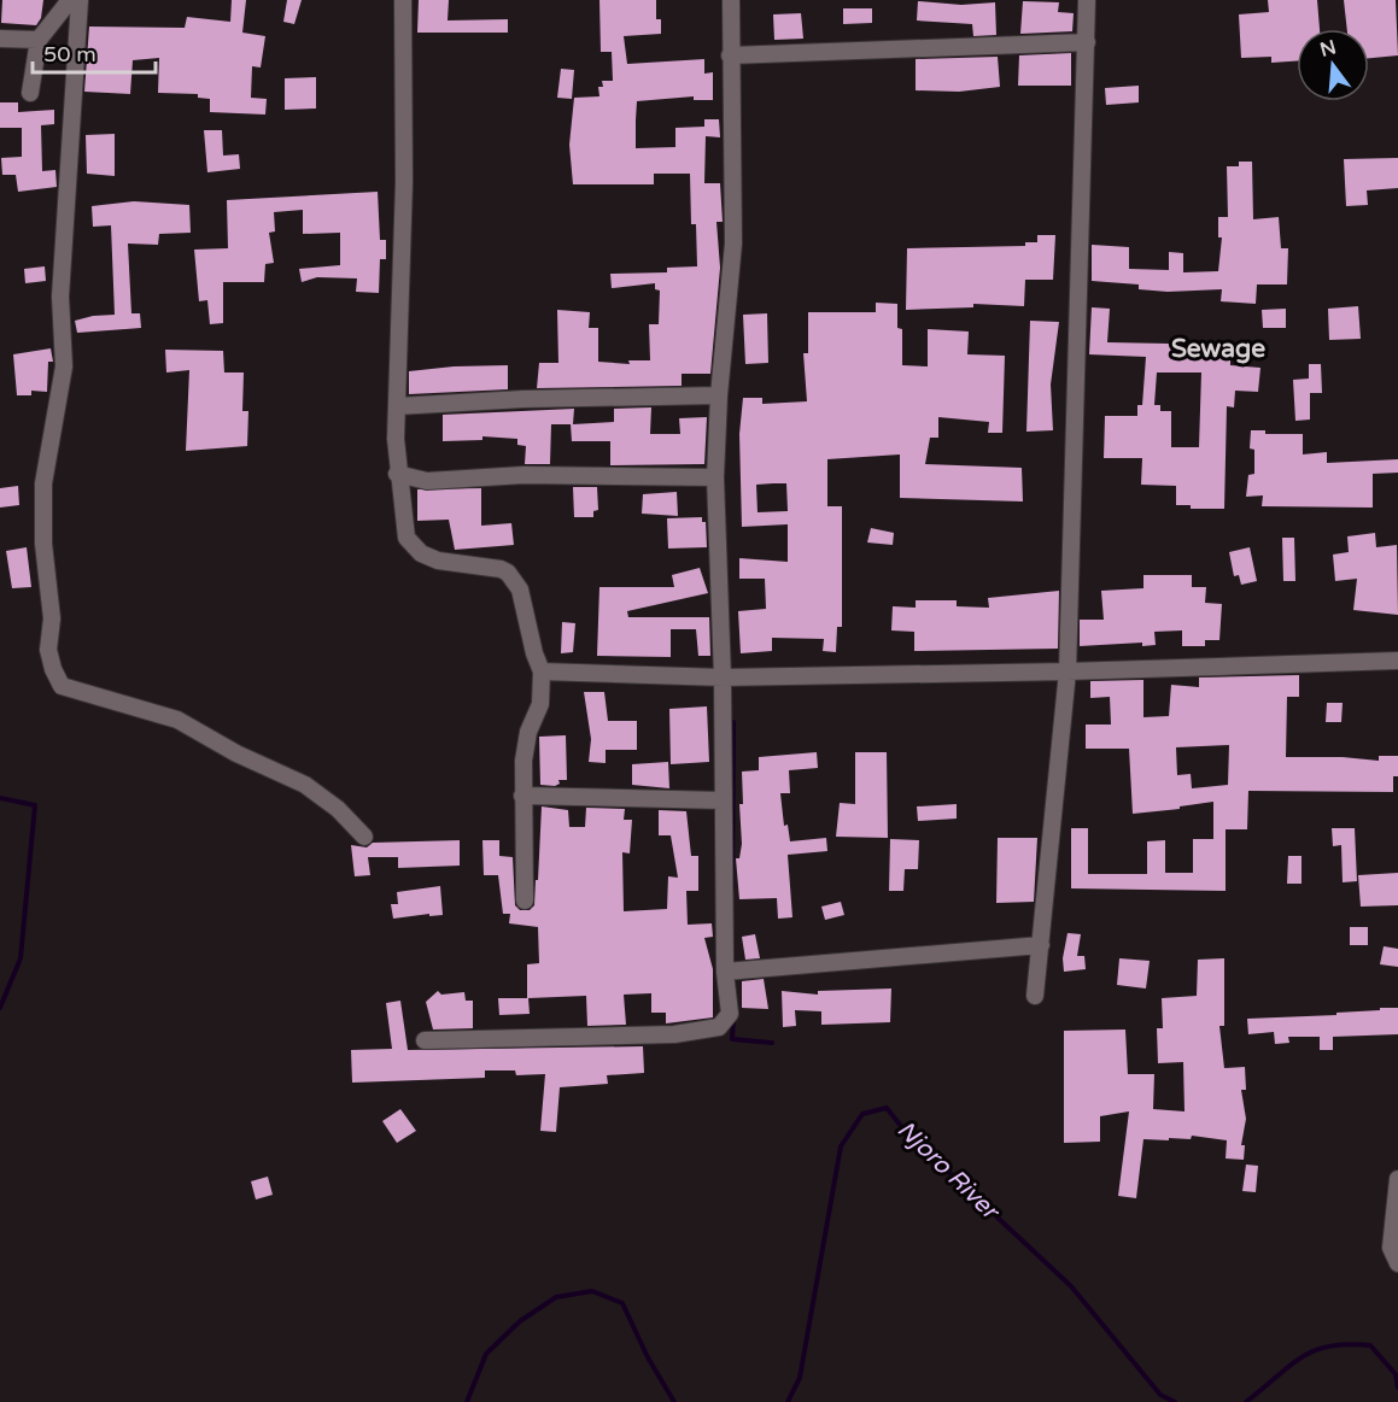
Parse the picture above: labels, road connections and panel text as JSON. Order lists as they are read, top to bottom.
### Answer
{
  "districts": ["Sewage"],
  "water": ["Njoro River"],
  "scale_bar": "50 m",
  "north": "top"
}
